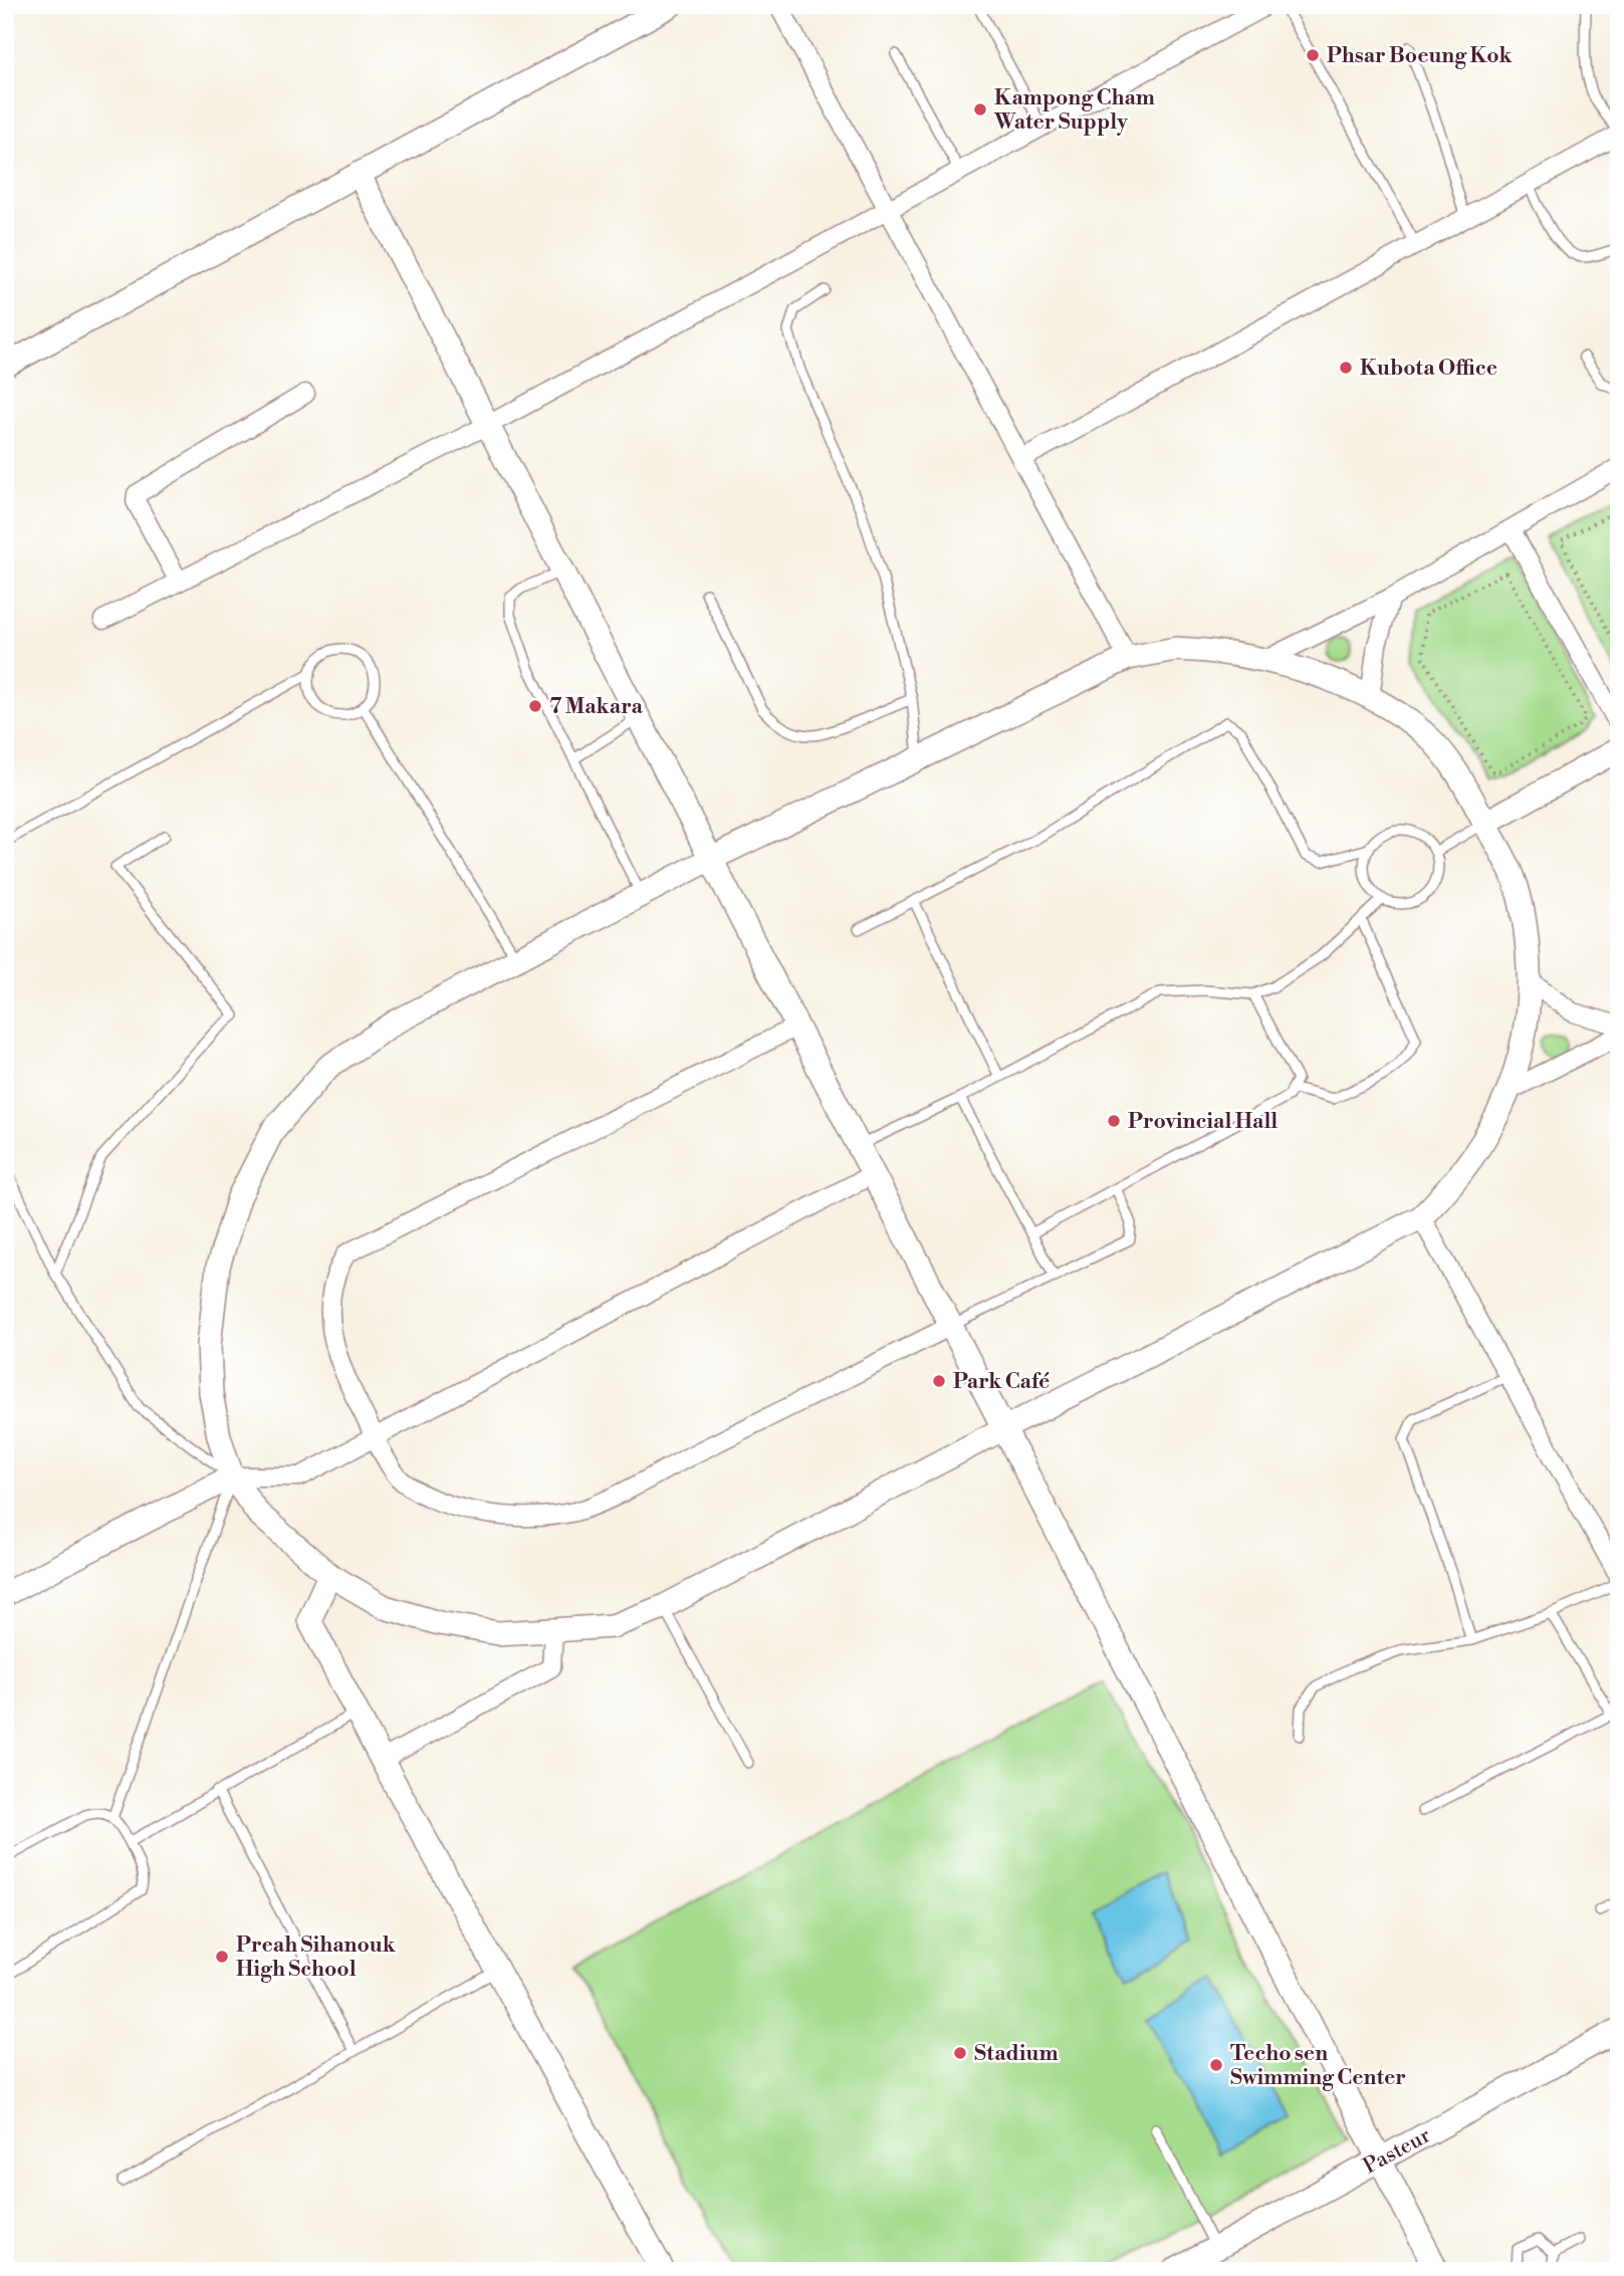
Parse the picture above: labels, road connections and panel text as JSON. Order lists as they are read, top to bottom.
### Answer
{
  "streets": {
    "street": ["Pasteur"]
  },
  "places": [
    "Phsar Boeung Kok",
    "Kampong Cham Water Supply",
    "Kubota Office",
    "7 Makara",
    "Provincial Hall",
    "Park Café",
    "Preah Sihanouk High School",
    "Stadium",
    "Techo sen Swimming Center"
  ]
}
